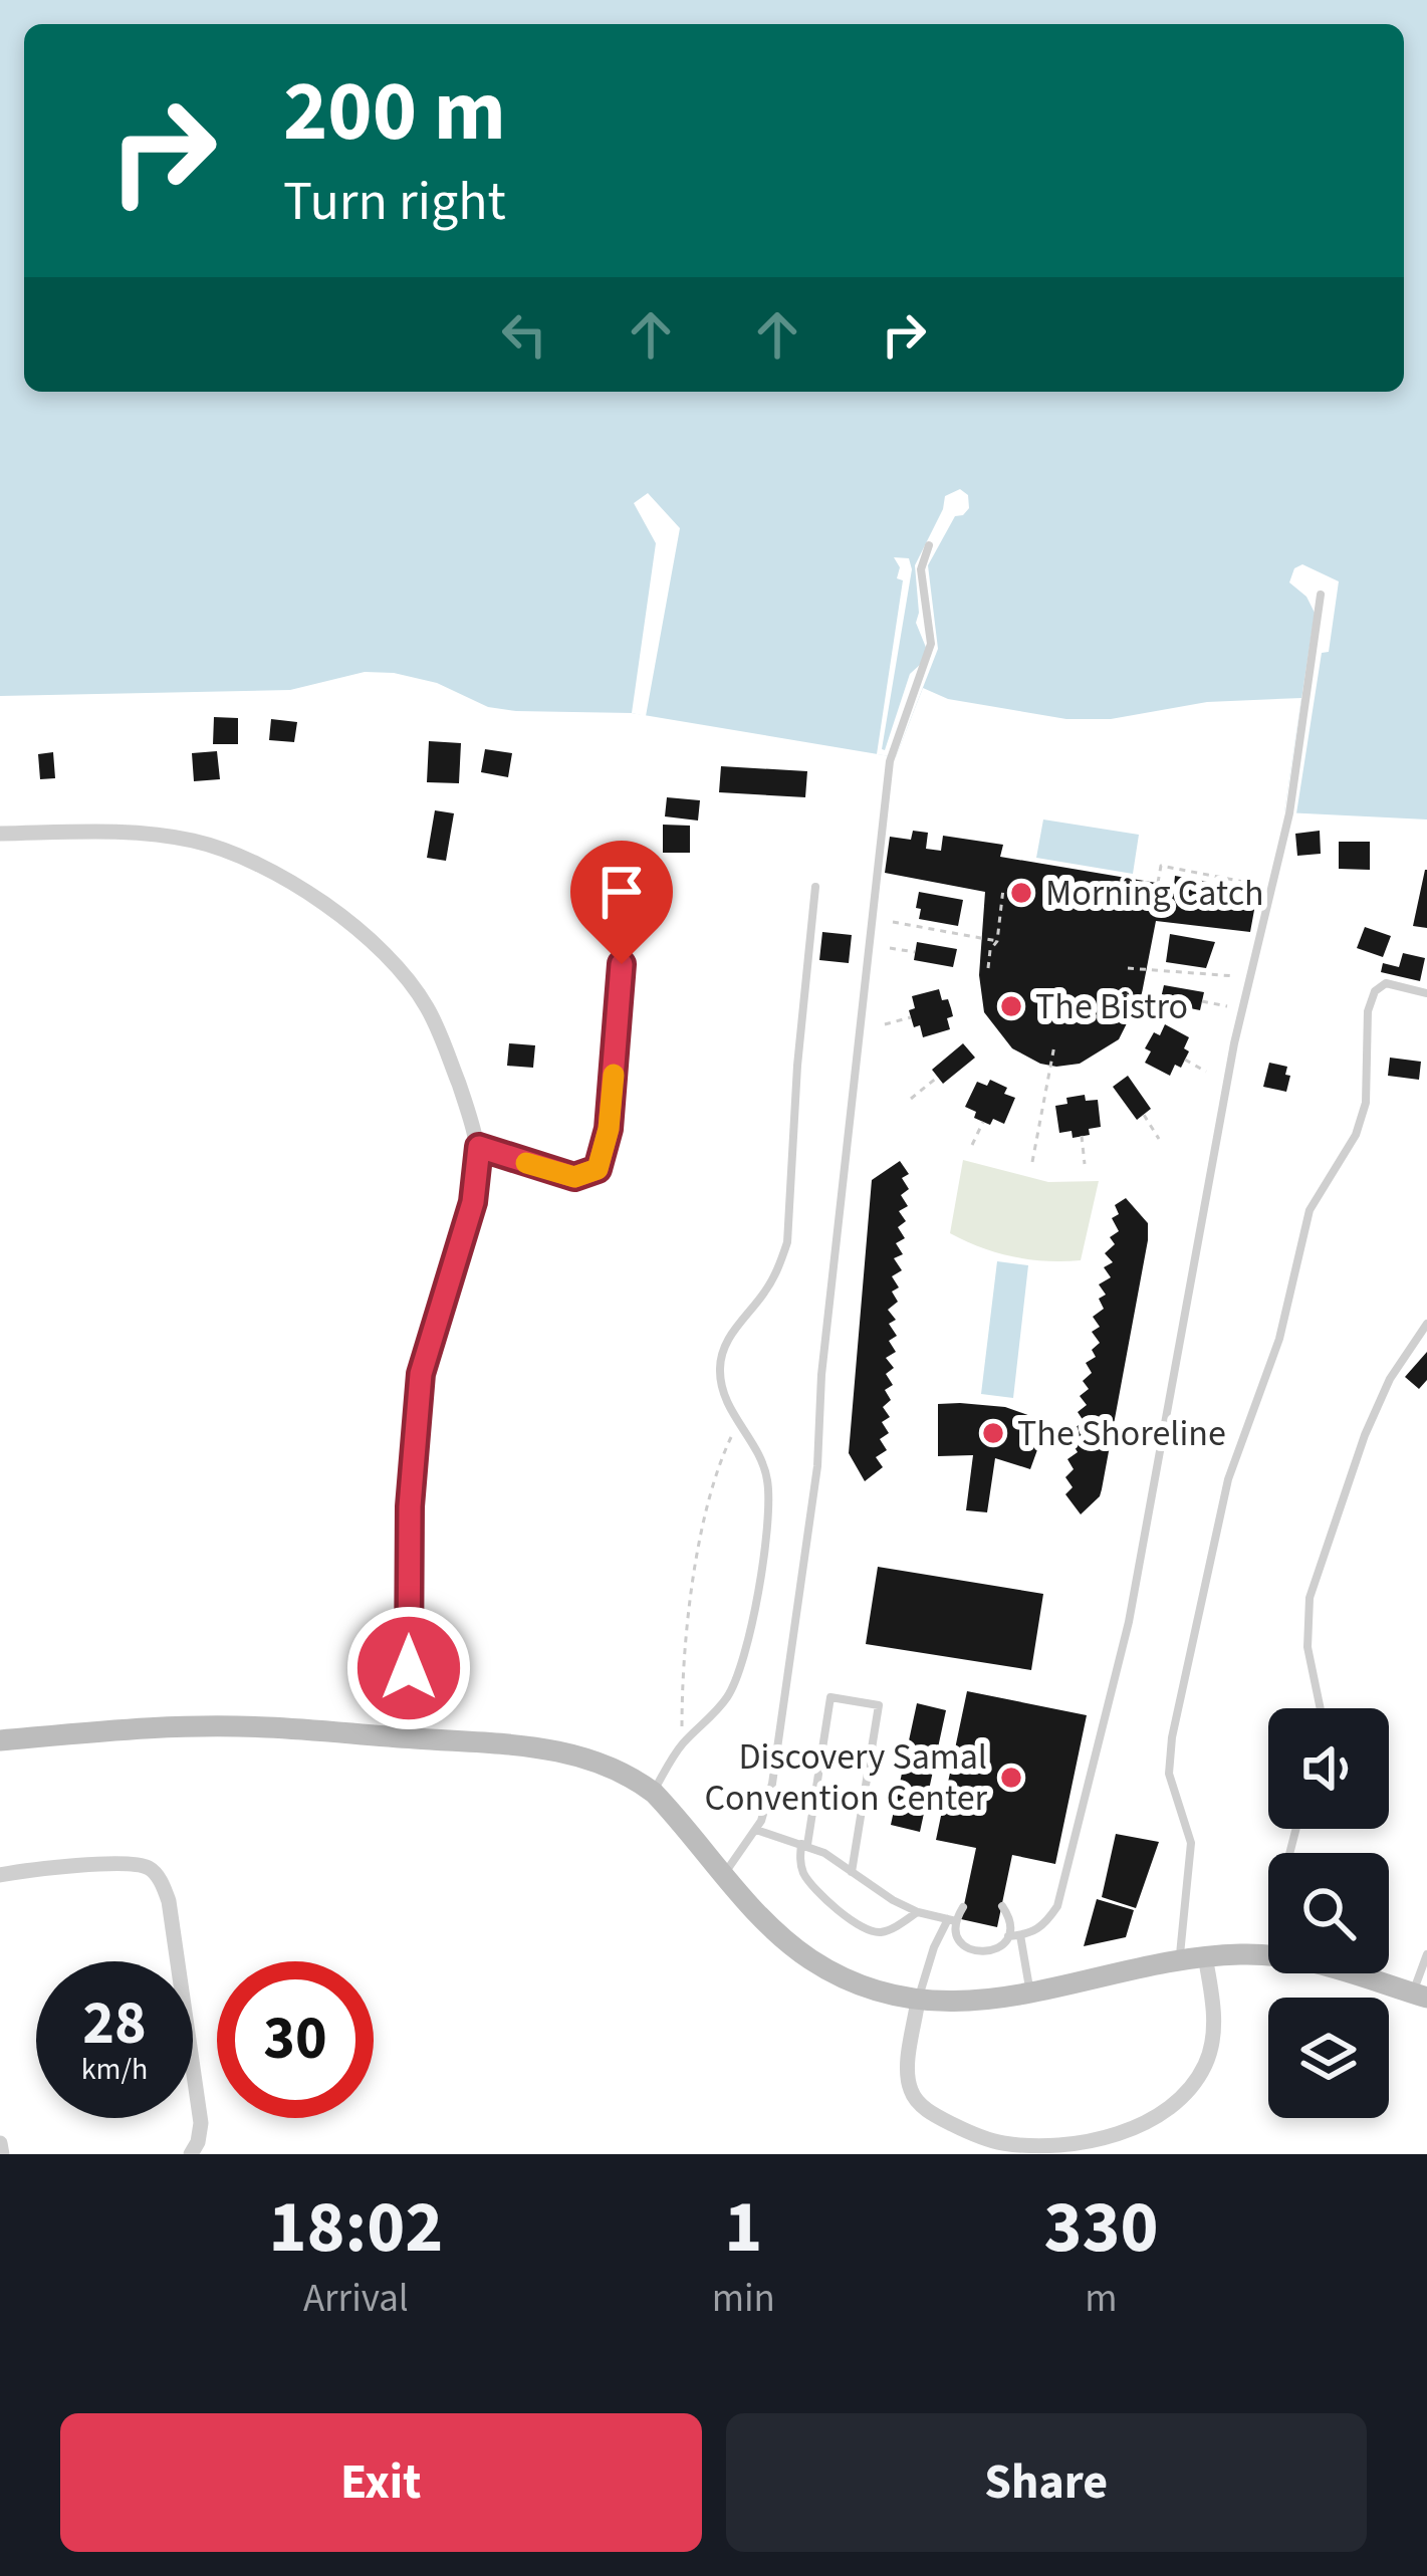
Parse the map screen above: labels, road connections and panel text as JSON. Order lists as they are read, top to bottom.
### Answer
{
  "places": [
    "Morning Catch",
    "The Bistro",
    "The Shoreline",
    "Discovery Samal Convention Center"
  ],
  "page": {
    "turn": ["200 m", "Turn right"],
    "speed": "28 km/h",
    "limit": "30",
    "eta": [
      "18:02",
      "Arrival",
      "1",
      "min",
      "330",
      "m"
    ],
    "buttons": ["Exit", "Share"]
  }
}
